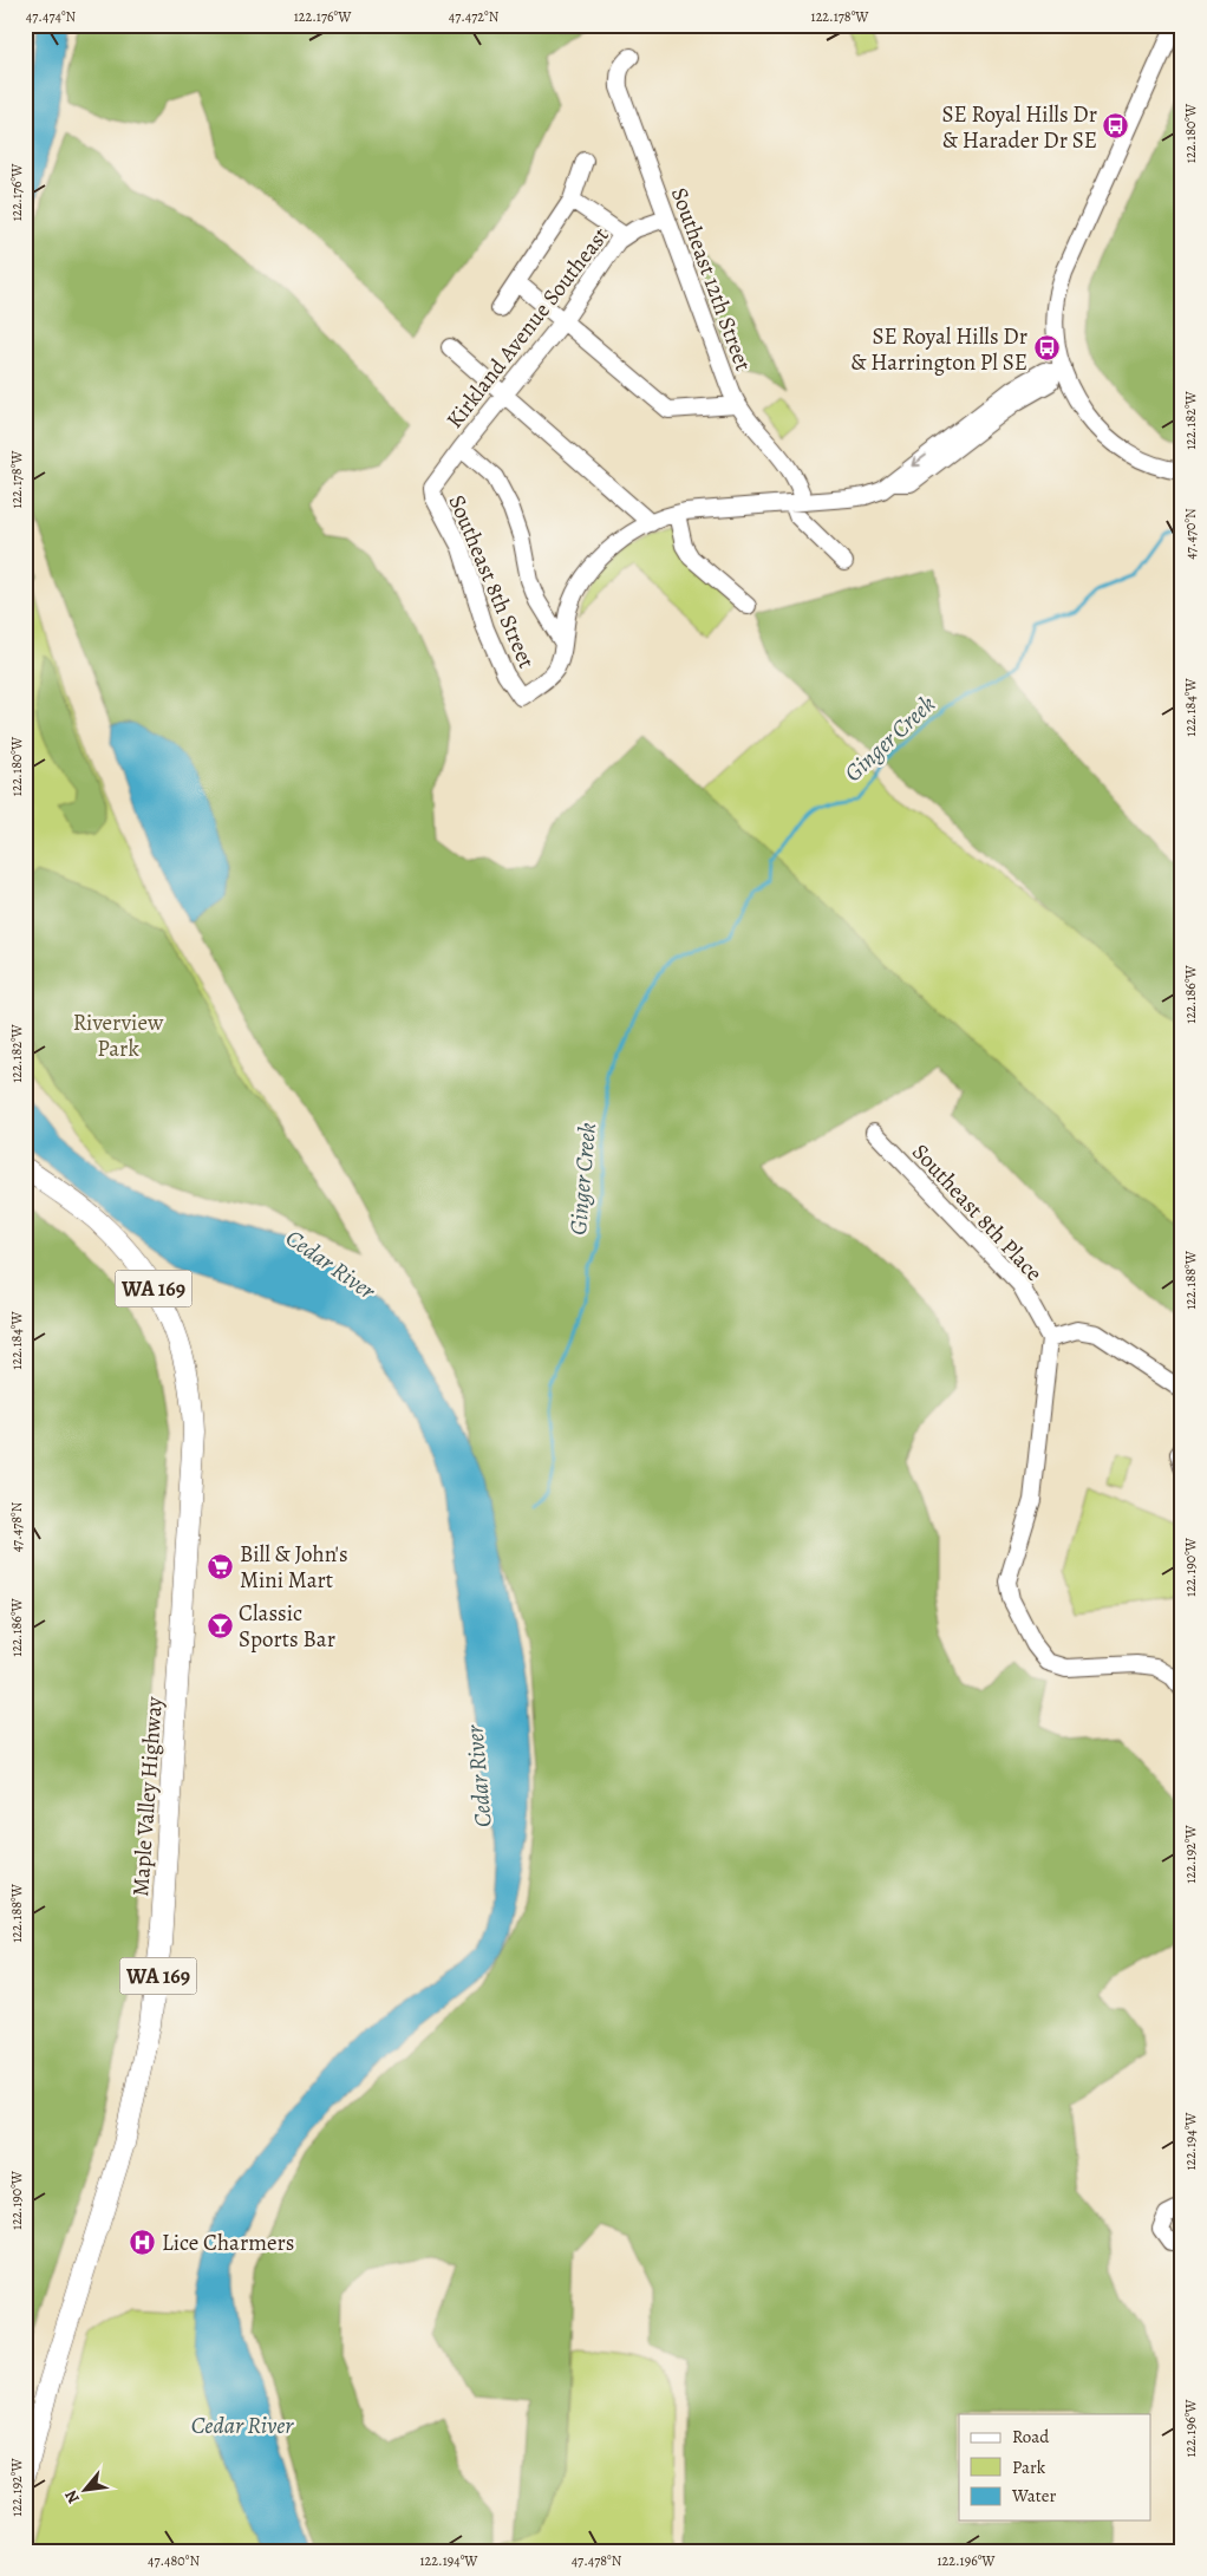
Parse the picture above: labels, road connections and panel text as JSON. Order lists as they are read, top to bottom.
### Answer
{
  "streets": {
    "main road": ["WA 169", "Maple Valley Highway"],
    "street": [
      "Southeast 12th Street",
      "Kirkland Avenue Southeast",
      "Southeast 8th Street",
      "Southeast 8th Place"
    ]
  },
  "crossings": [
    ["Southeast 12th Street", "Kirkland Avenue Southeast"],
    ["Kirkland Avenue Southeast", "Southeast 8th Street"]
  ],
  "water": ["Ginger Creek", "Cedar River"],
  "parks": ["Riverview Park"],
  "places": {
    "bus stop": ["SE Royal Hills Dr & Harader Dr SE", "SE Royal Hills Dr & Harrington Pl SE"],
    "supermarket": ["Bill & John's Mini Mart"],
    "bar": ["Classic Sports Bar"],
    "hospital": ["Lice Charmers"]
  },
  "legend": ["Road", "Park", "Water"],
  "north": "bottom left",
  "coordinates": [
    "47.474°N",
    "122.176°W",
    "47.472°N",
    "122.178°W",
    "122.180°W",
    "122.182°W",
    "47.470°N",
    "122.184°W",
    "122.186°W",
    "122.188°W",
    "47.478°N",
    "122.190°W",
    "122.192°W",
    "122.194°W",
    "122.196°W",
    "47.480°N"
  ]
}
